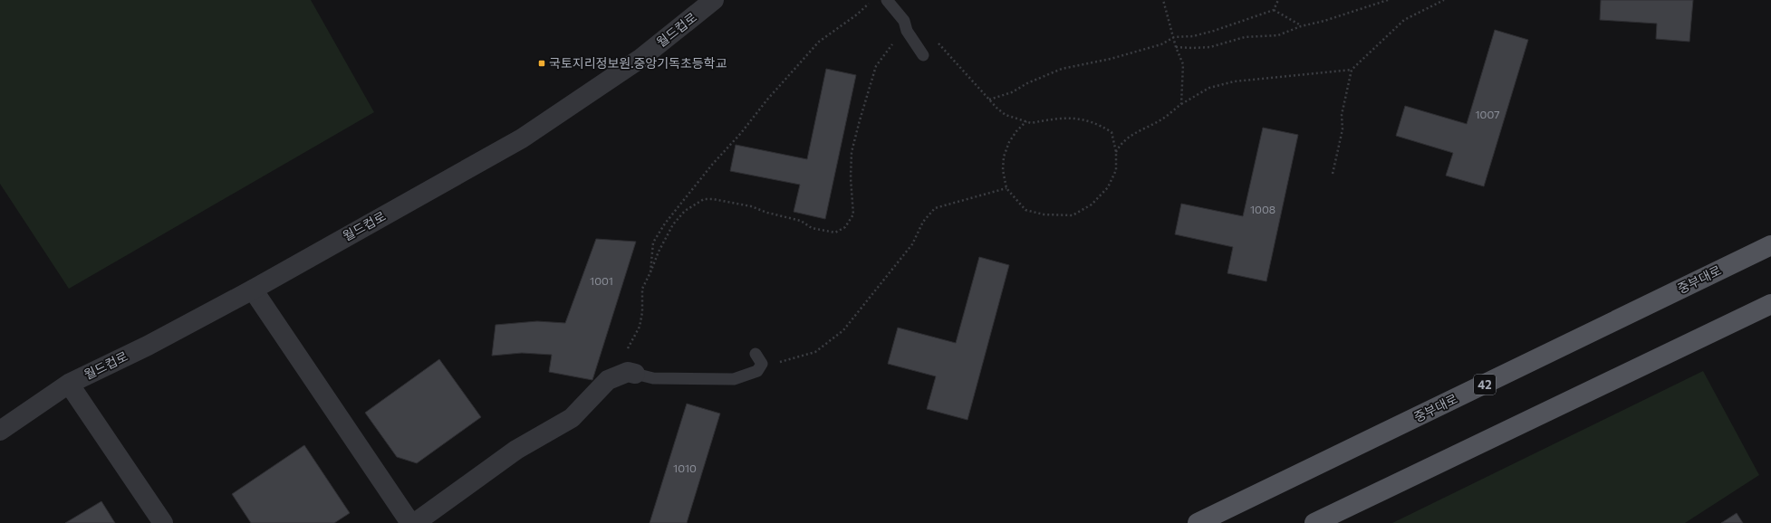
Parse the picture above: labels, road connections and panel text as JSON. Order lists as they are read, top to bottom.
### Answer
{
  "streets": {
    "main road": ["중부대로", "42"],
    "street": ["월드컵로"]
  },
  "places": {
    "transit": ["국토지리정보원.중앙기독초등학교"]
  },
  "house_numbers": [
    "1007",
    "1008",
    "1001",
    "1010"
  ]
}
